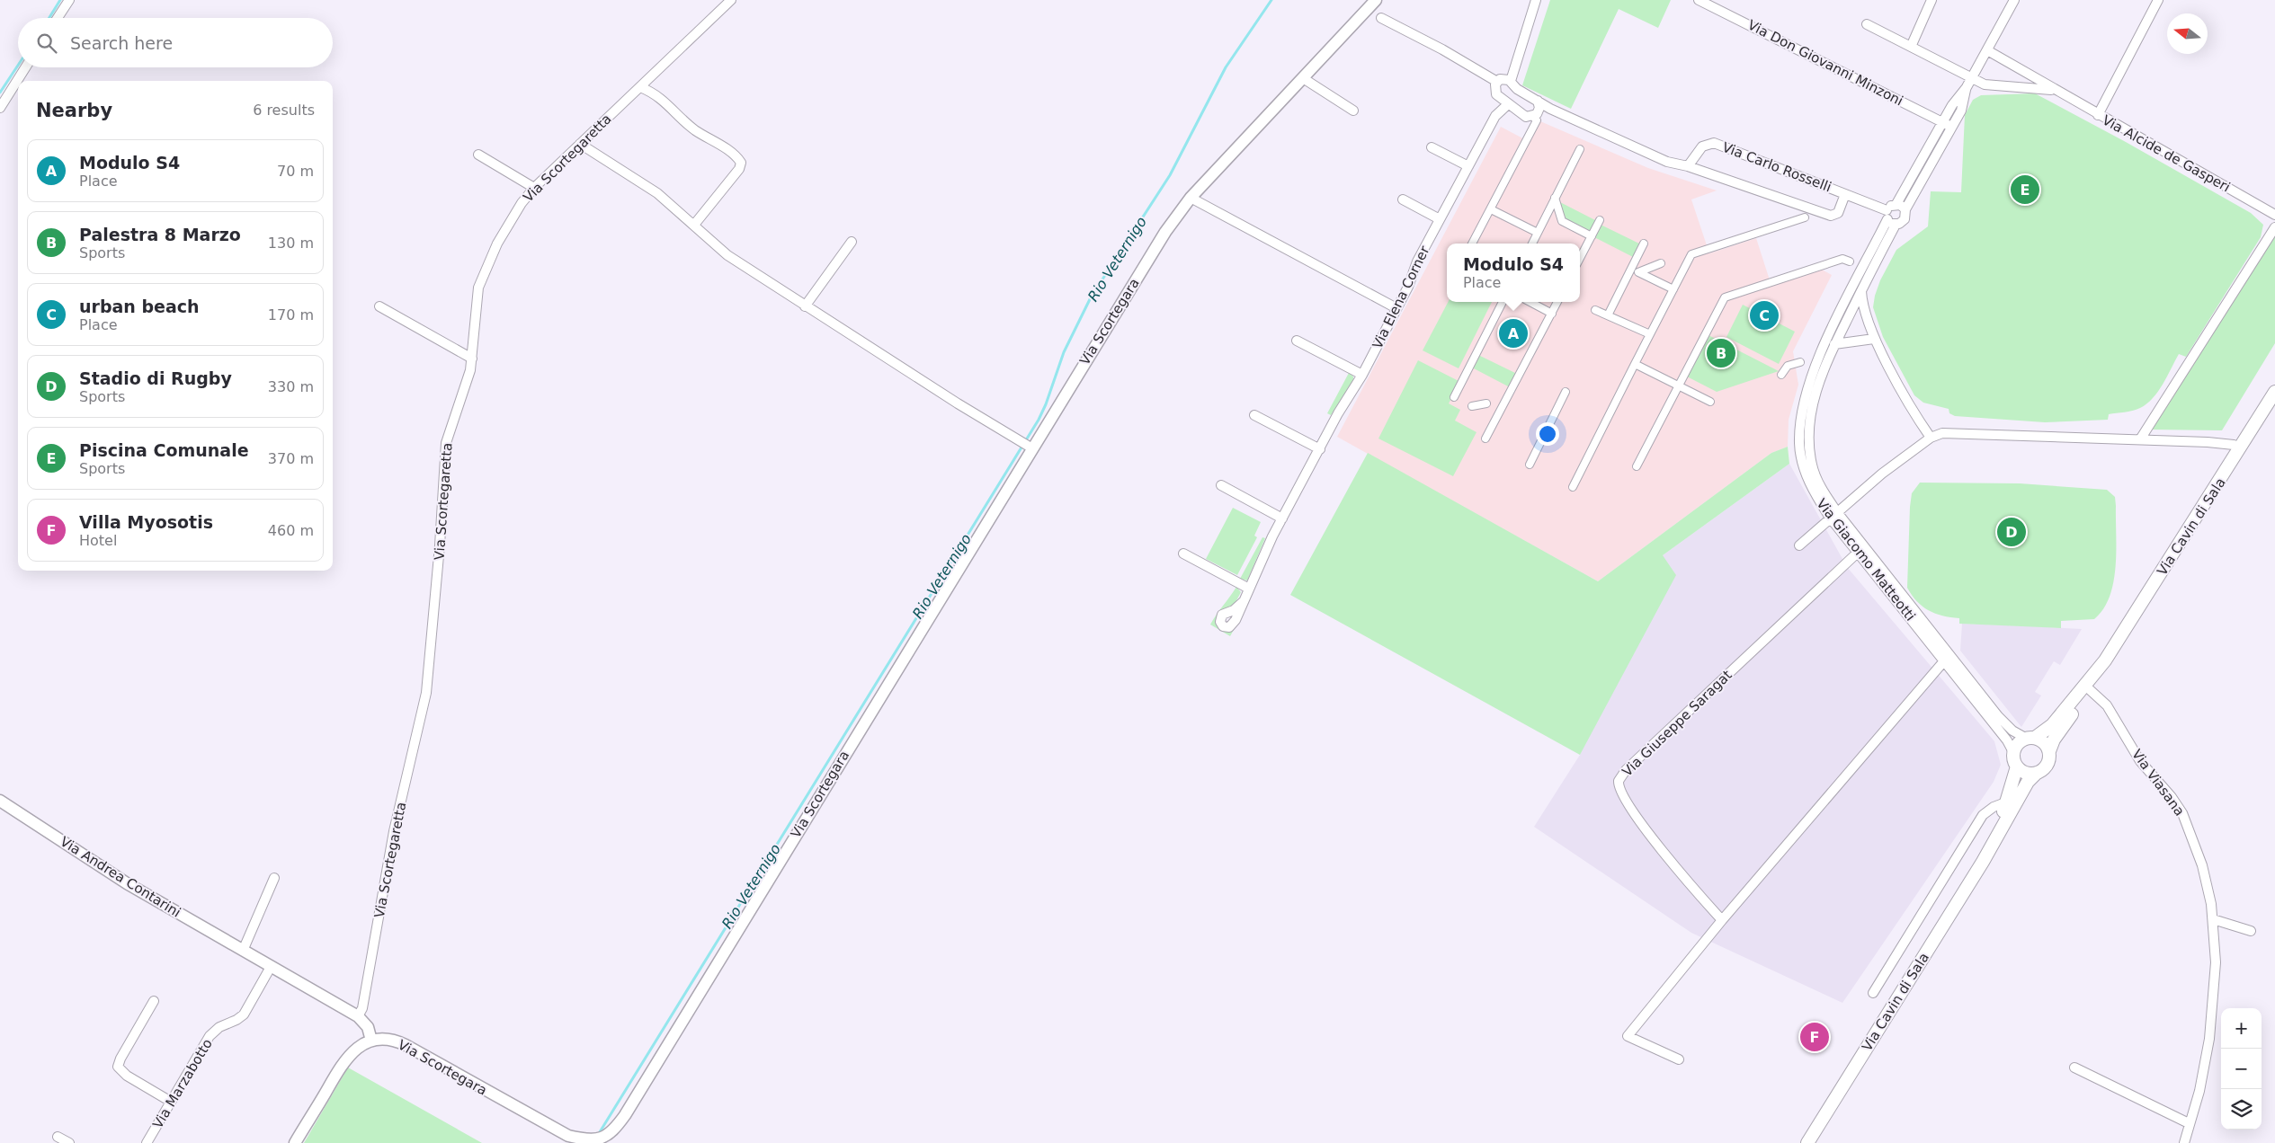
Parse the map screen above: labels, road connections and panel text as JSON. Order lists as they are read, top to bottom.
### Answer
{
  "streets": {
    "main road": ["Via Cavin di Sala"],
    "street": [
      "Via Don Giovanni Minzoni",
      "Via Alcide de Gasperi",
      "Via Scortegaretta",
      "Via Carlo Rosselli",
      "Via Elena Corner",
      "Via Scortegara",
      "Via Giacomo Matteotti",
      "Via Giuseppe Saragat",
      "Via Viasana",
      "Via Andrea Contarini",
      "Via Marzabotto"
    ]
  },
  "crossings": [
    ["Via Don Giovanni Minzoni", "Via Giacomo Matteotti"],
    ["Via Alcide de Gasperi", "Via Giacomo Matteotti"],
    ["Via Scortegaretta", "Via Andrea Contarini"],
    ["Via Carlo Rosselli", "Via Giacomo Matteotti"],
    ["Via Scortegara", "Via Andrea Contarini"],
    ["Via Cavin di Sala", "Via Giacomo Matteotti"],
    ["Via Cavin di Sala", "Via Viasana"],
    ["Via Giacomo Matteotti", "Via Giuseppe Saragat"],
    ["Via Andrea Contarini", "Via Marzabotto"]
  ],
  "water": ["Rio Veternigo"],
  "north": "left",
  "page": {
    "search": "Search here",
    "heading": ["Nearby", "6 results"],
    "list": [
      {
        "mark": "A",
        "name": "Modulo S4",
        "note": "Place",
        "value": "70 m"
      },
      {
        "mark": "B",
        "name": "Palestra 8 Marzo",
        "note": "Sports",
        "value": "130 m"
      },
      {
        "mark": "C",
        "name": "urban beach",
        "note": "Place",
        "value": "170 m"
      },
      {
        "mark": "D",
        "name": "Stadio di Rugby",
        "note": "Sports",
        "value": "330 m"
      },
      {
        "mark": "E",
        "name": "Piscina Comunale",
        "note": "Sports",
        "value": "370 m"
      },
      {
        "mark": "F",
        "name": "Villa Myosotis",
        "note": "Hotel",
        "value": "460 m"
      }
    ],
    "pins": [
      "E",
      "C",
      "A",
      "B",
      "D",
      "F"
    ],
    "popup": ["Modulo S4", "Place"],
    "map_buttons": ["+", "−"]
  }
}
